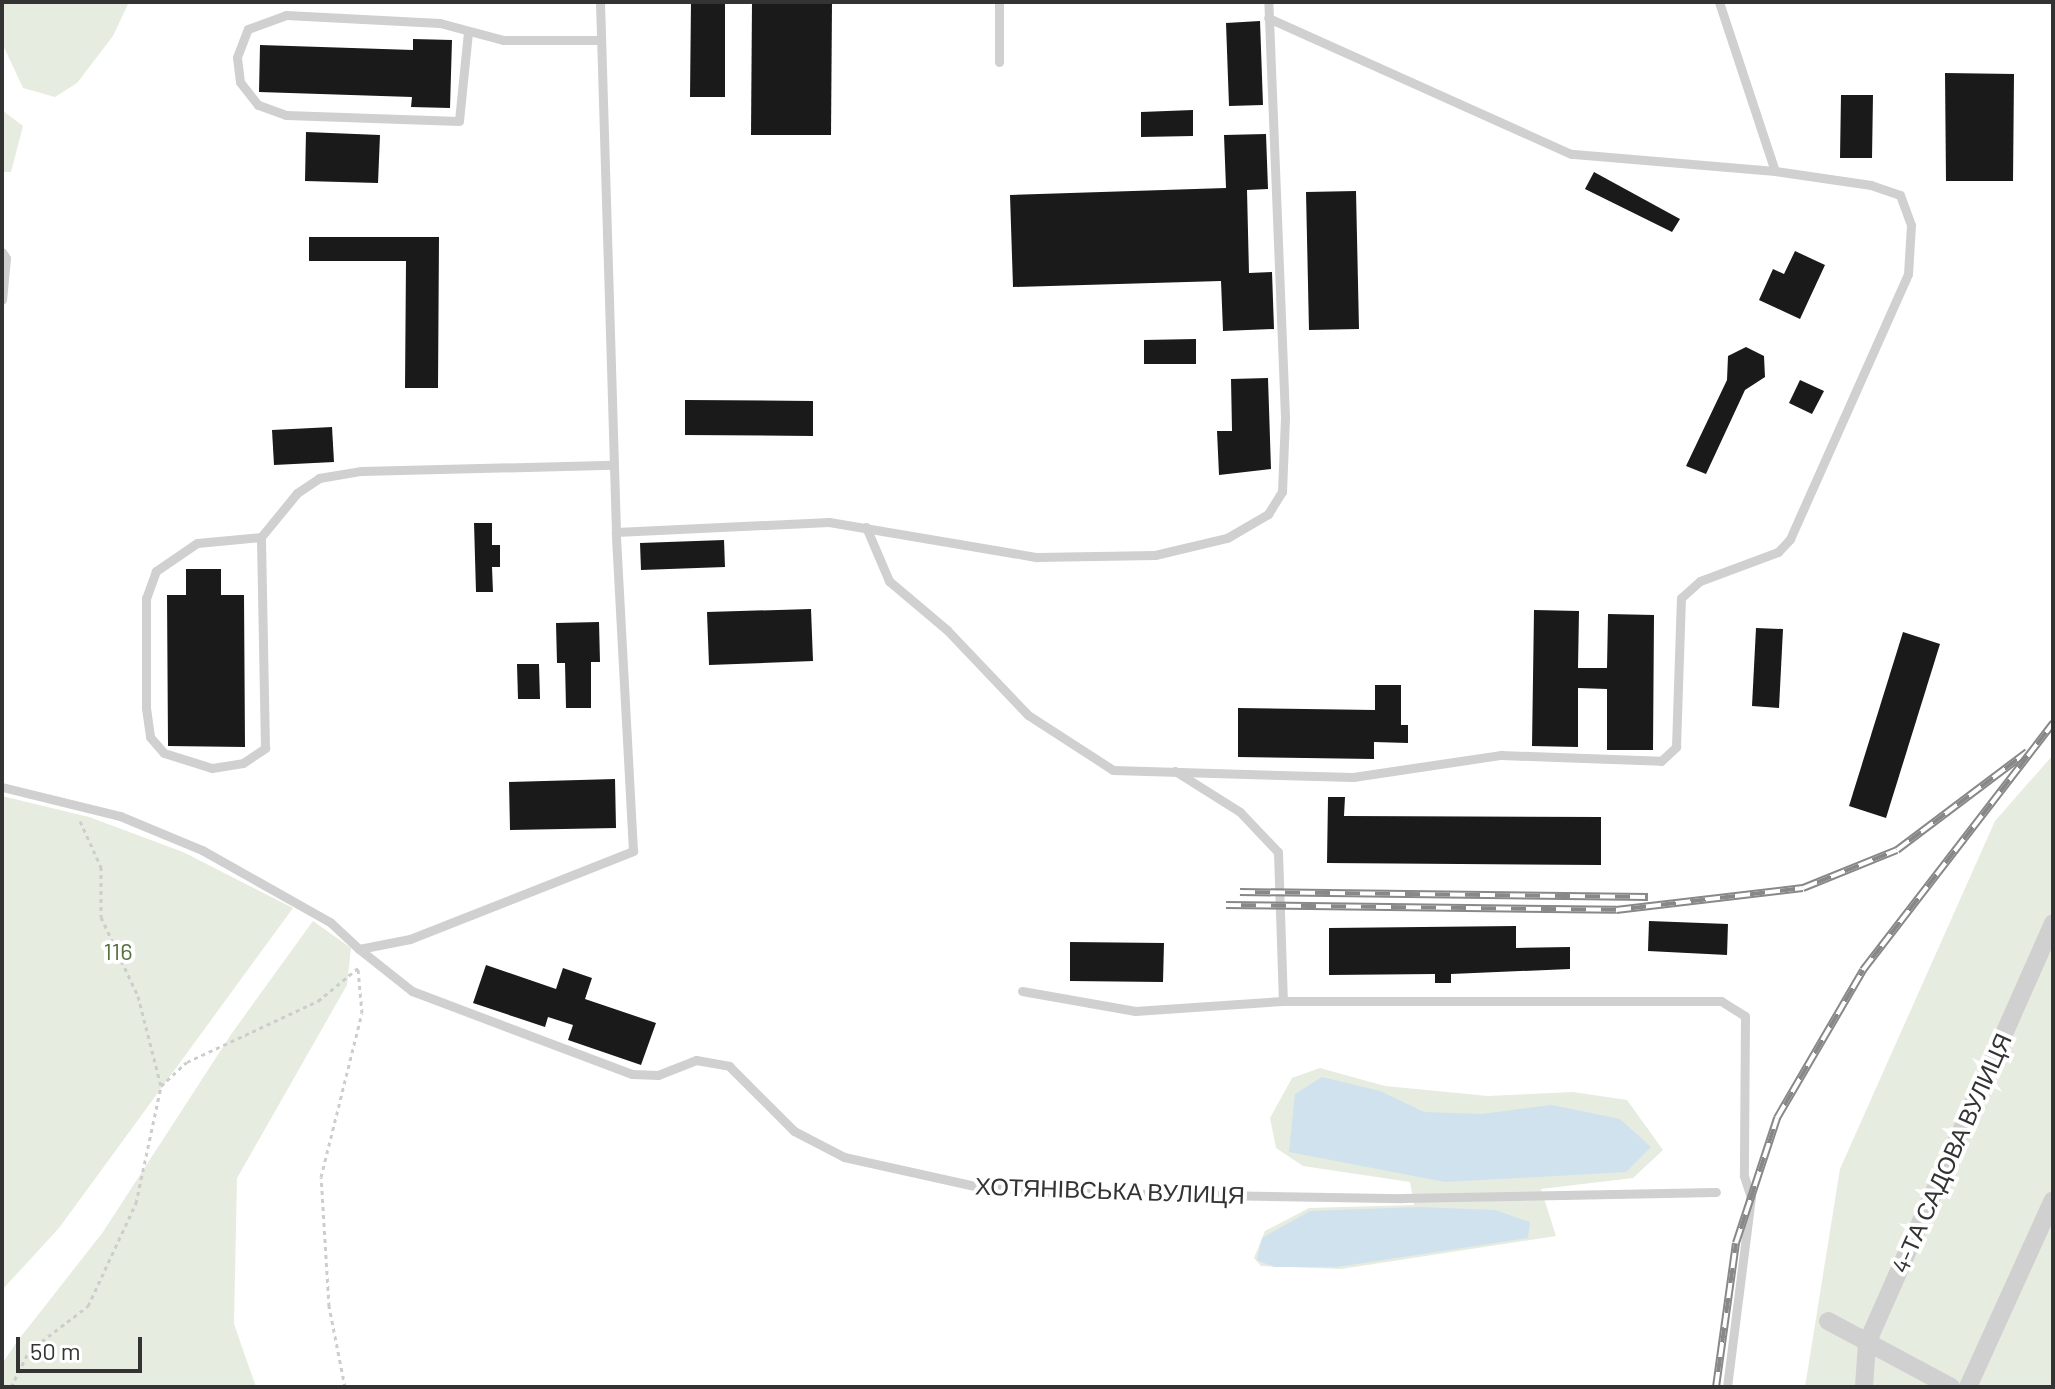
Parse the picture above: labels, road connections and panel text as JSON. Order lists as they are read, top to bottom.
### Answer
{
  "streets": {
    "street": ["4-ТА САДОВА ВУЛИЦЯ"],
    "lane": ["ХОТЯНІВСЬКА ВУЛИЦЯ"]
  },
  "parks": ["116"],
  "scale_bar": "50 m"
}
